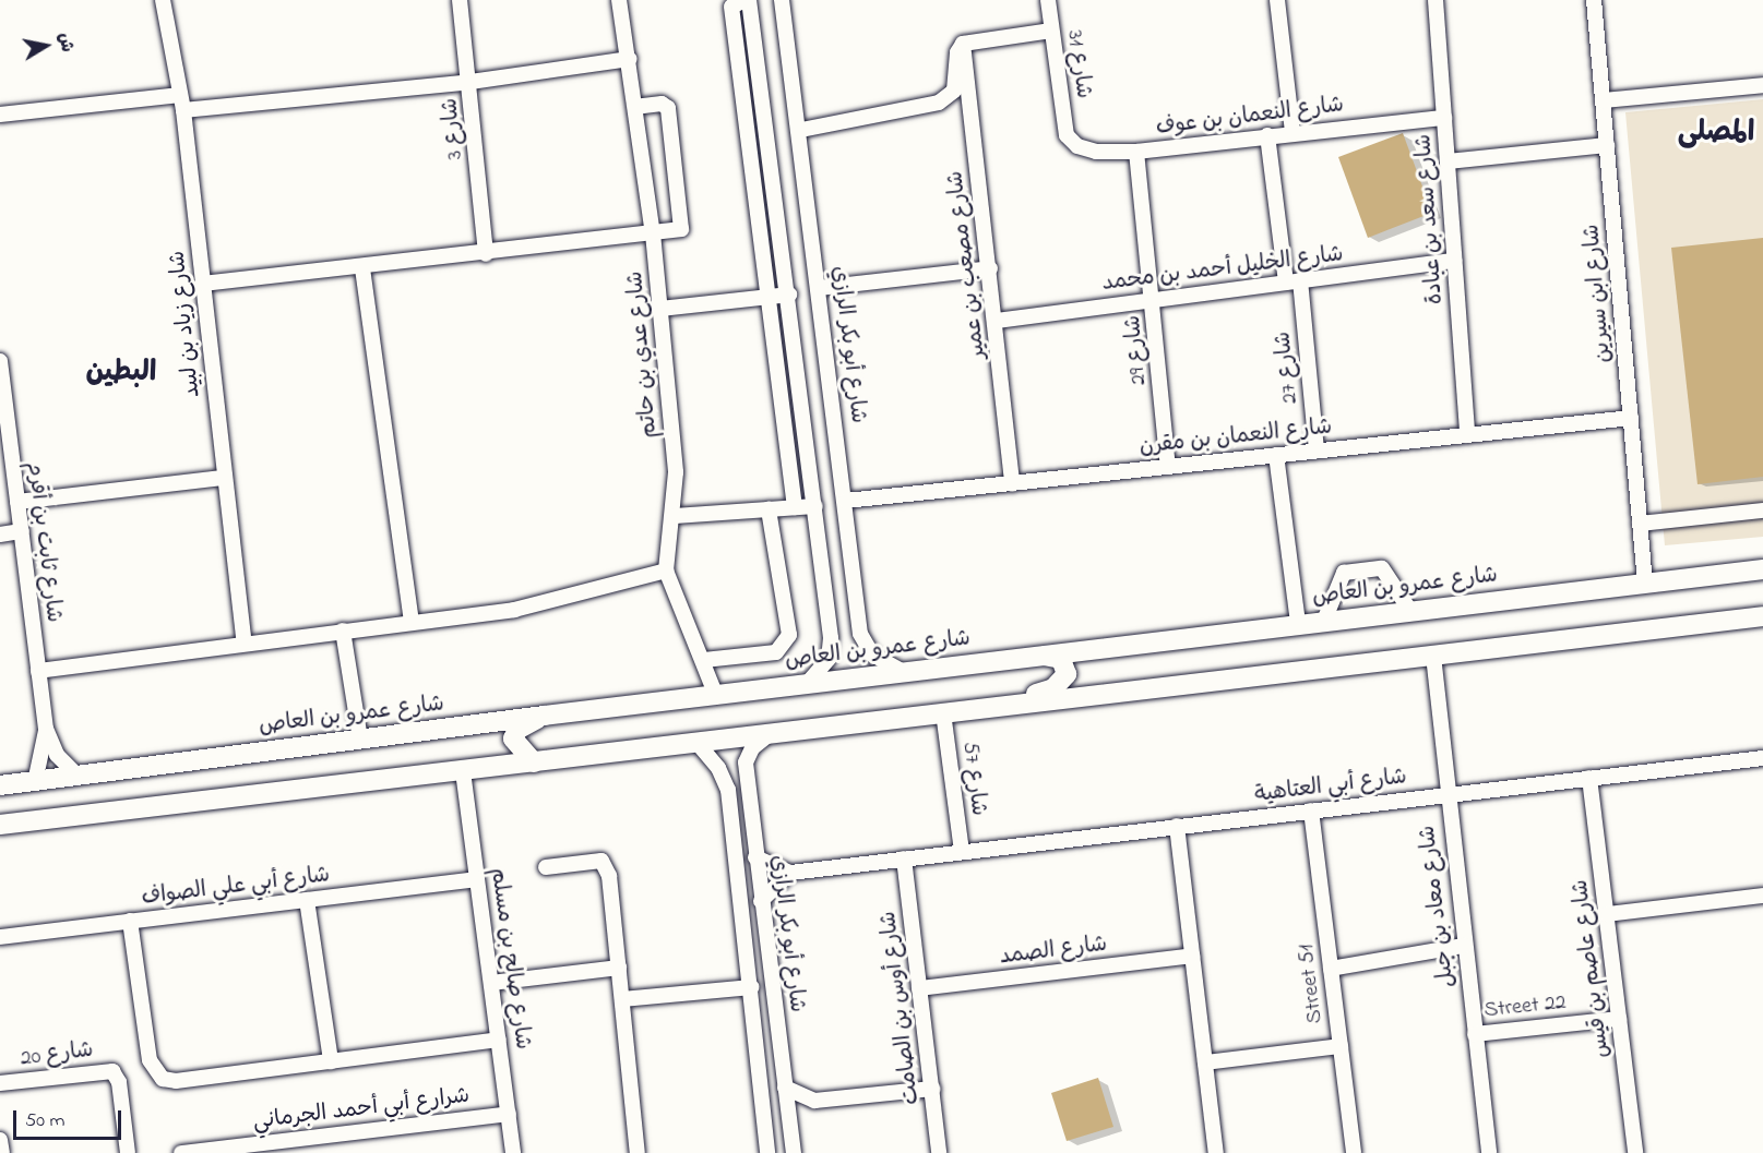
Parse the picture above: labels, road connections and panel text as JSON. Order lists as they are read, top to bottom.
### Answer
{
  "streets": {
    "main road": ["شارع عمرو بن العاص"],
    "street": [
      "شارع 31",
      "شارع النعمان بن عوف",
      "شارع 3",
      "شارع سعد بن عبادة",
      "شارع مصعب بن عمير",
      "شارع الخليل أحمد بن محمد",
      "شارع ابن سيرين",
      "شارع زياد بن لبيد",
      "شارع أبو بكر الرازي",
      "شارع 29",
      "شارع عدي بن حاتم",
      "شارع 27",
      "شارع النعمان بن مقرن",
      "شارع ثابت بن أقرم",
      "شارع 57",
      "شارع أبي العتاهية",
      "شارع أبي علي الصواف",
      "شارع معاد بن جبل",
      "شارع الصمد",
      "شارع صالح بن مسلم",
      "شارع عاصم بن قيس",
      "Street 51",
      "Street 22",
      "شارع أوس بن الصامت",
      "شارع 20",
      "شرارع أبي أحمد الجرماني"
    ]
  },
  "crossings": [
    ["شارع 31", "شارع النعمان بن عوف"],
    ["شارع النعمان بن عوف", "شارع سعد بن عبادة"],
    ["شارع النعمان بن عوف", "شارع 29"],
    ["شارع النعمان بن عوف", "شارع 27"],
    ["شارع سعد بن عبادة", "شارع الخليل أحمد بن محمد"],
    ["شارع سعد بن عبادة", "شارع النعمان بن مقرن"],
    ["شارع مصعب بن عمير", "شارع الخليل أحمد بن محمد"],
    ["شارع مصعب بن عمير", "شارع النعمان بن مقرن"],
    ["شارع الخليل أحمد بن محمد", "شارع 29"],
    ["شارع الخليل أحمد بن محمد", "شارع 27"],
    ["شارع ابن سيرين", "شارع النعمان بن مقرن"],
    ["شارع ابن سيرين", "شارع عمرو بن العاص"],
    ["شارع أبو بكر الرازي", "شارع النعمان بن مقرن"],
    ["شارع أبو بكر الرازي", "شارع عمرو بن العاص"],
    ["شارع 29", "شارع النعمان بن مقرن"],
    ["شارع 27", "شارع النعمان بن مقرن"],
    ["شارع ثابت بن أقرم", "شارع عمرو بن العاص"],
    ["شارع 57", "شارع أبي العتاهية"],
    ["شارع أبي العتاهية", "شارع معاد بن جبل"],
    ["شارع أبي العتاهية", "شارع عاصم بن قيس"],
    ["شارع أبي العتاهية", "Street 51"],
    ["شارع أبي العتاهية", "شارع أوس بن الصامت"],
    ["شارع أبي علي الصواف", "شارع صالح بن مسلم"],
    ["شارع معاد بن جبل", "Street 22"],
    ["شارع الصمد", "شارع أوس بن الصامت"],
    ["شارع صالح بن مسلم", "شرارع أبي أحمد الجرماني"],
    ["شارع عاصم بن قيس", "Street 22"]
  ],
  "districts": ["المصلى", "البطين"],
  "scale_bar": "50 m",
  "north": "right"
}
